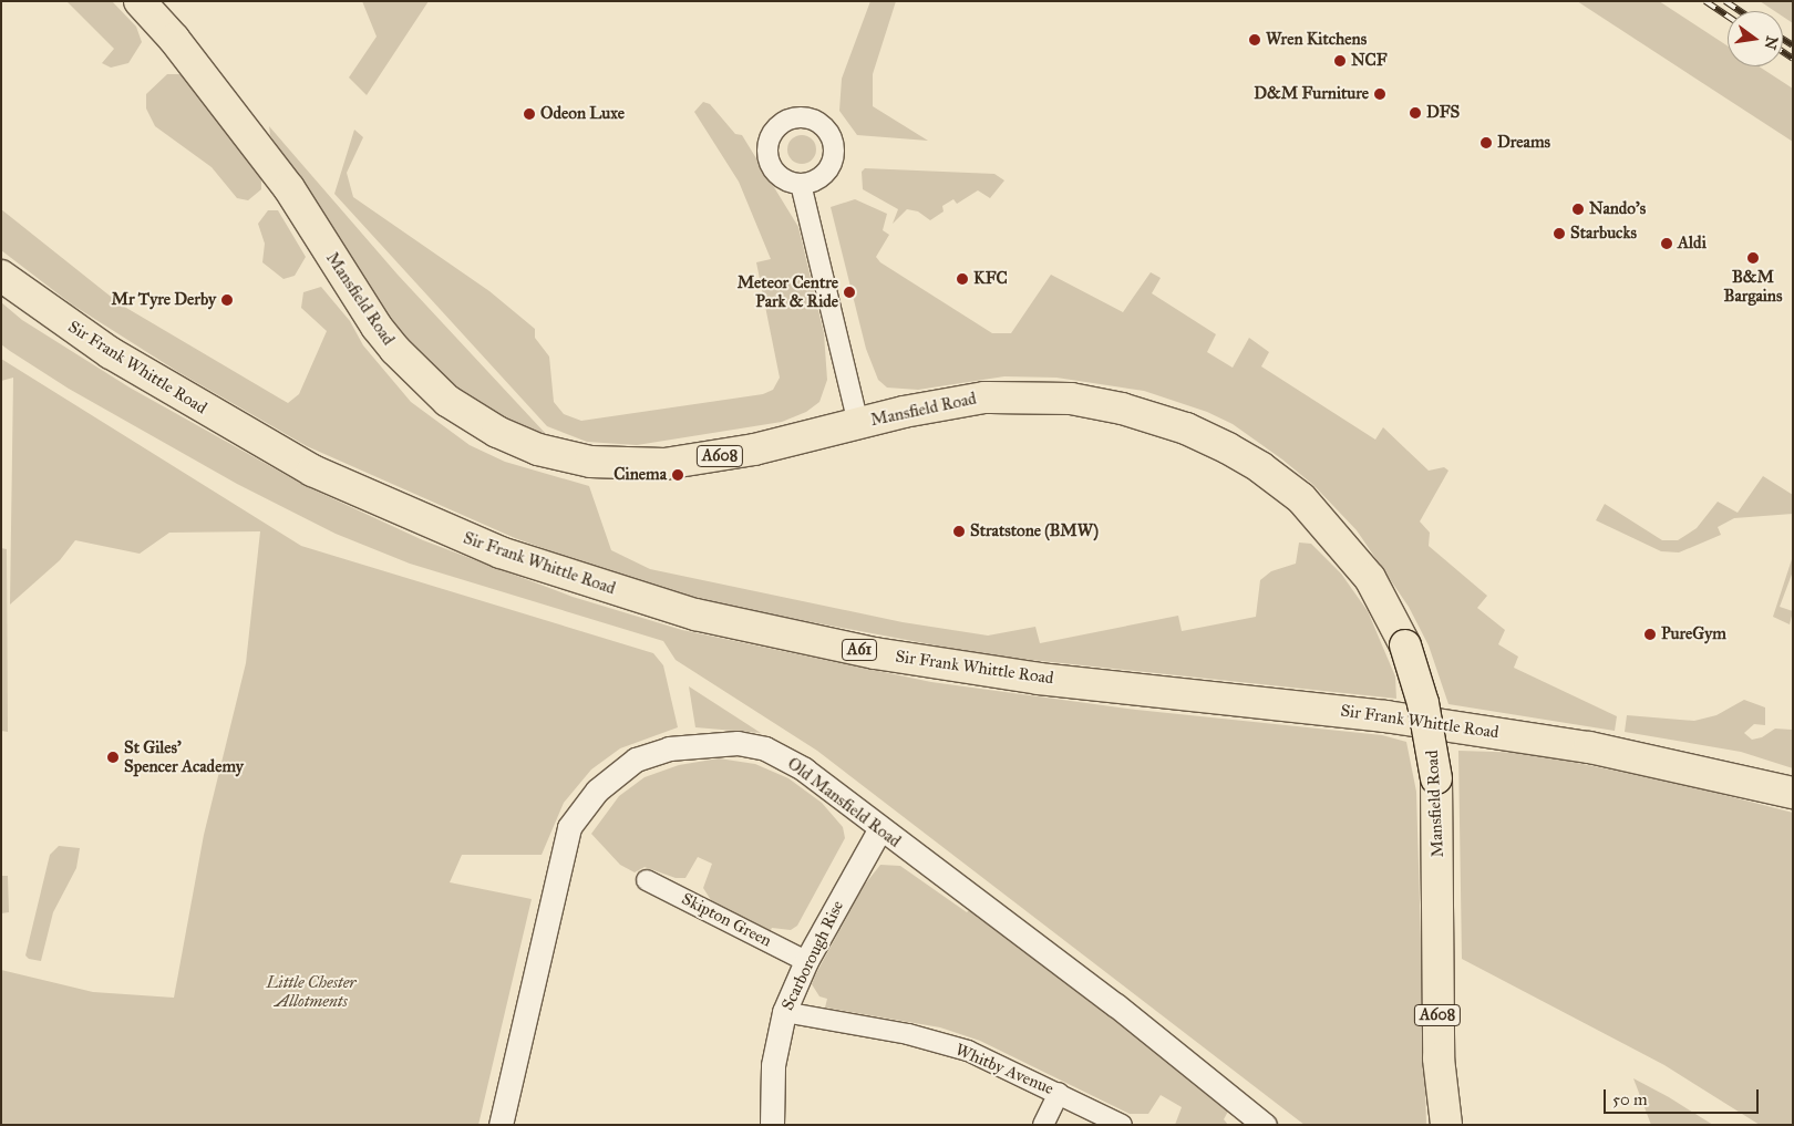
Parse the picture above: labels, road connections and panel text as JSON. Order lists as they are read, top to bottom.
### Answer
{
  "streets": {
    "main road": [
      "Mansfield Road",
      "Sir Frank Whittle Road",
      "A608",
      "A61"
    ],
    "street": [
      "Old Mansfield Road",
      "Skipton Green",
      "Scarborough Rise",
      "Whitby Avenue"
    ]
  },
  "crossings": [
    ["Old Mansfield Road", "Scarborough Rise"],
    ["Skipton Green", "Scarborough Rise"],
    ["Scarborough Rise", "Whitby Avenue"]
  ],
  "parks": ["Little Chester Allotments"],
  "places": [
    "Wren Kitchens",
    "NCF",
    "D&M Furniture",
    "DFS",
    "Odeon Luxe",
    "Dreams",
    "Nando's",
    "Starbucks",
    "Aldi",
    "B&M Bargains",
    "KFC",
    "Meteor Centre Park & Ride",
    "Mr Tyre Derby",
    "Cinema",
    "Stratstone (BMW)",
    "PureGym",
    "St Giles' Spencer Academy"
  ],
  "scale_bar": "50 m",
  "north": "right"
}
